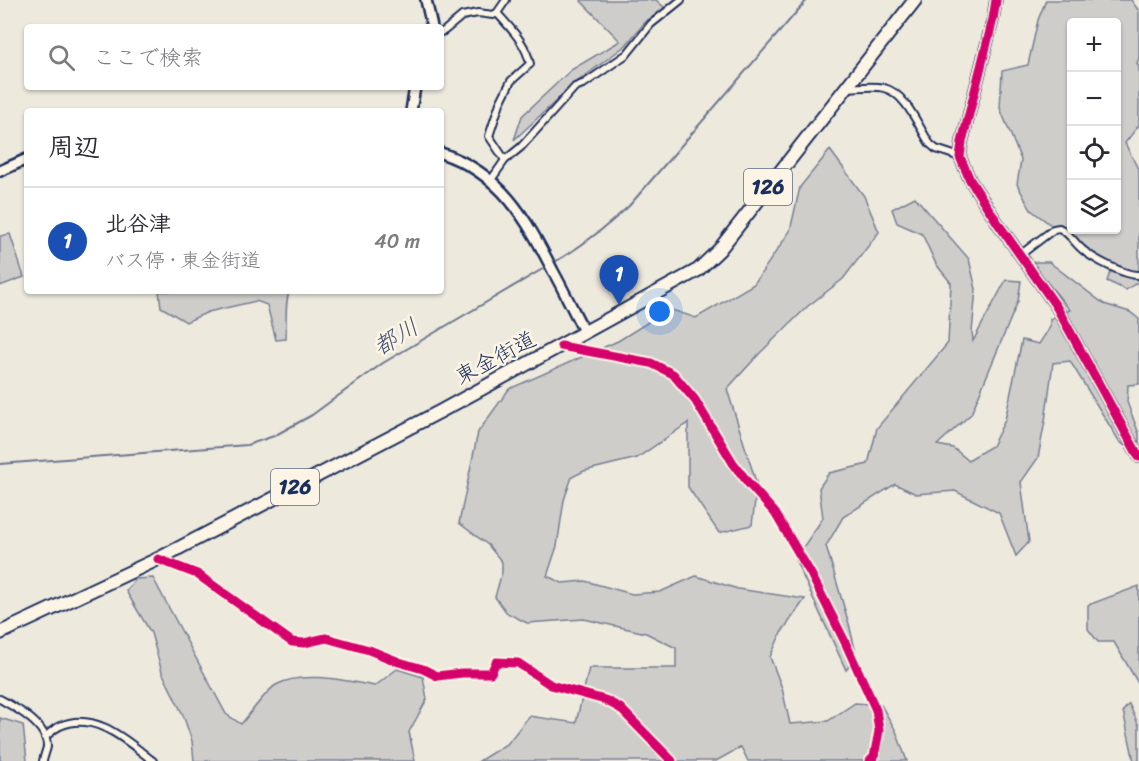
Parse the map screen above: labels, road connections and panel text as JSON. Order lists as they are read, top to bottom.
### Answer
{
  "streets": {
    "highway": ["126", "東金街道"]
  },
  "water": ["都川"],
  "page": {
    "map_buttons": ["+", "−"],
    "search": "ここで検索",
    "heading": "周辺",
    "list": [
      {
        "mark": "1",
        "name": "北谷津",
        "note": "バス停 · 東金街道",
        "value": "40 m"
      }
    ],
    "pins": "1"
  }
}
